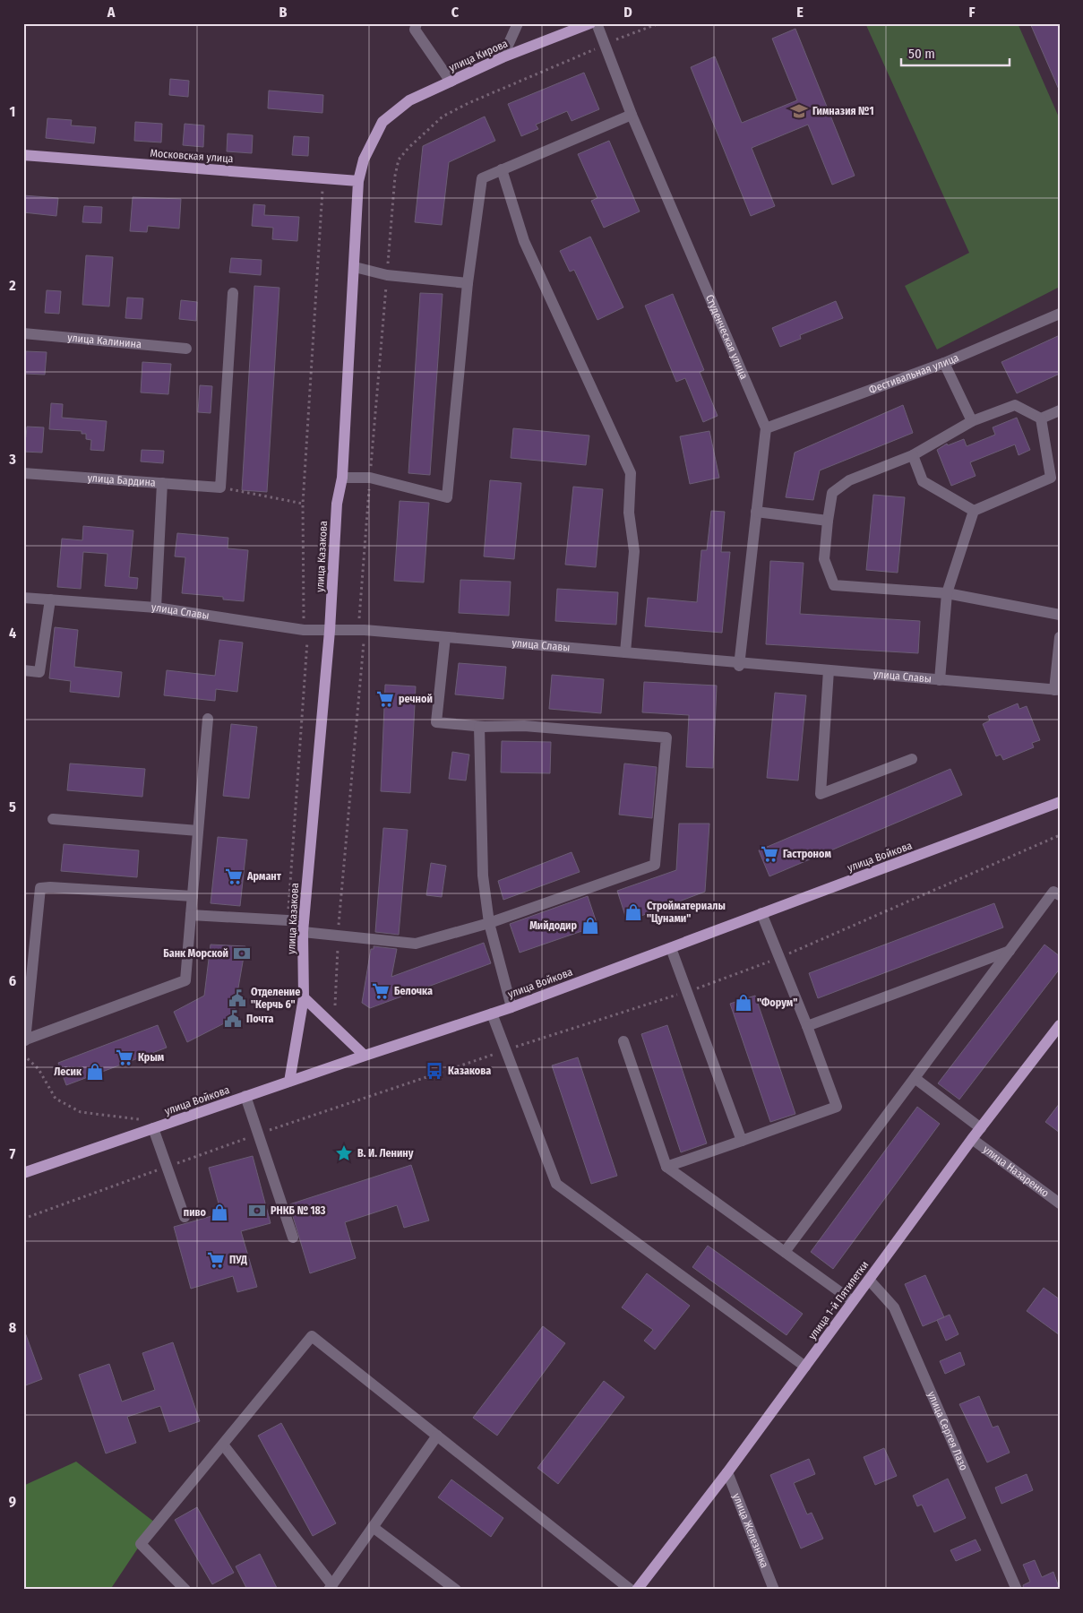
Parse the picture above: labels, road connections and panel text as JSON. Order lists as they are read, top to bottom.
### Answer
{
  "streets": {
    "main road": [
      "улица Кирова",
      "Московская улица",
      "улица Казакова",
      "улица Войкова",
      "улица 1-й Пятилетки"
    ],
    "street": [
      "Студенческая улица",
      "улица Калинина",
      "Фестивальная улица",
      "улица Бардина",
      "улица Славы",
      "улица Назаренко",
      "улица Сергея Лазо",
      "улица Железняка"
    ]
  },
  "crossings": [
    ["улица Кирова", "улица Казакова"],
    ["Московская улица", "улица Казакова"],
    ["Студенческая улица", "Фестивальная улица"],
    ["Студенческая улица", "улица Славы"],
    ["улица Казакова", "улица Славы"],
    ["улица Казакова", "улица Войкова"],
    ["улица Назаренко", "улица 1-й Пятилетки"],
    ["улица 1-й Пятилетки", "улица Сергея Лазо"],
    ["улица 1-й Пятилетки", "улица Железняка"]
  ],
  "places": {
    "school or university": ["Гимназия №1"],
    "supermarket": [
      "речной",
      "Гастроном",
      "Армант",
      "Белочка",
      "Крым",
      "ПУД"
    ],
    "shop": [
      "Стройматериалы \"Цунами\"",
      "Мийдодир",
      "\"Форум\"",
      "Лесик",
      "пиво"
    ],
    "bank": ["Банк Морской", "РНКБ № 183"],
    "public building": ["Отделение \"Керчь 6\"", "Почта"],
    "bus stop": ["Казакова"],
    "place": ["В. И. Ленину"]
  },
  "scale_bar": "50 m",
  "grid": {
    "columns": [
      "A",
      "B",
      "C",
      "D",
      "E",
      "F"
    ],
    "rows": [
      "1",
      "2",
      "3",
      "4",
      "5",
      "6",
      "7",
      "8",
      "9"
    ]
  }
}
